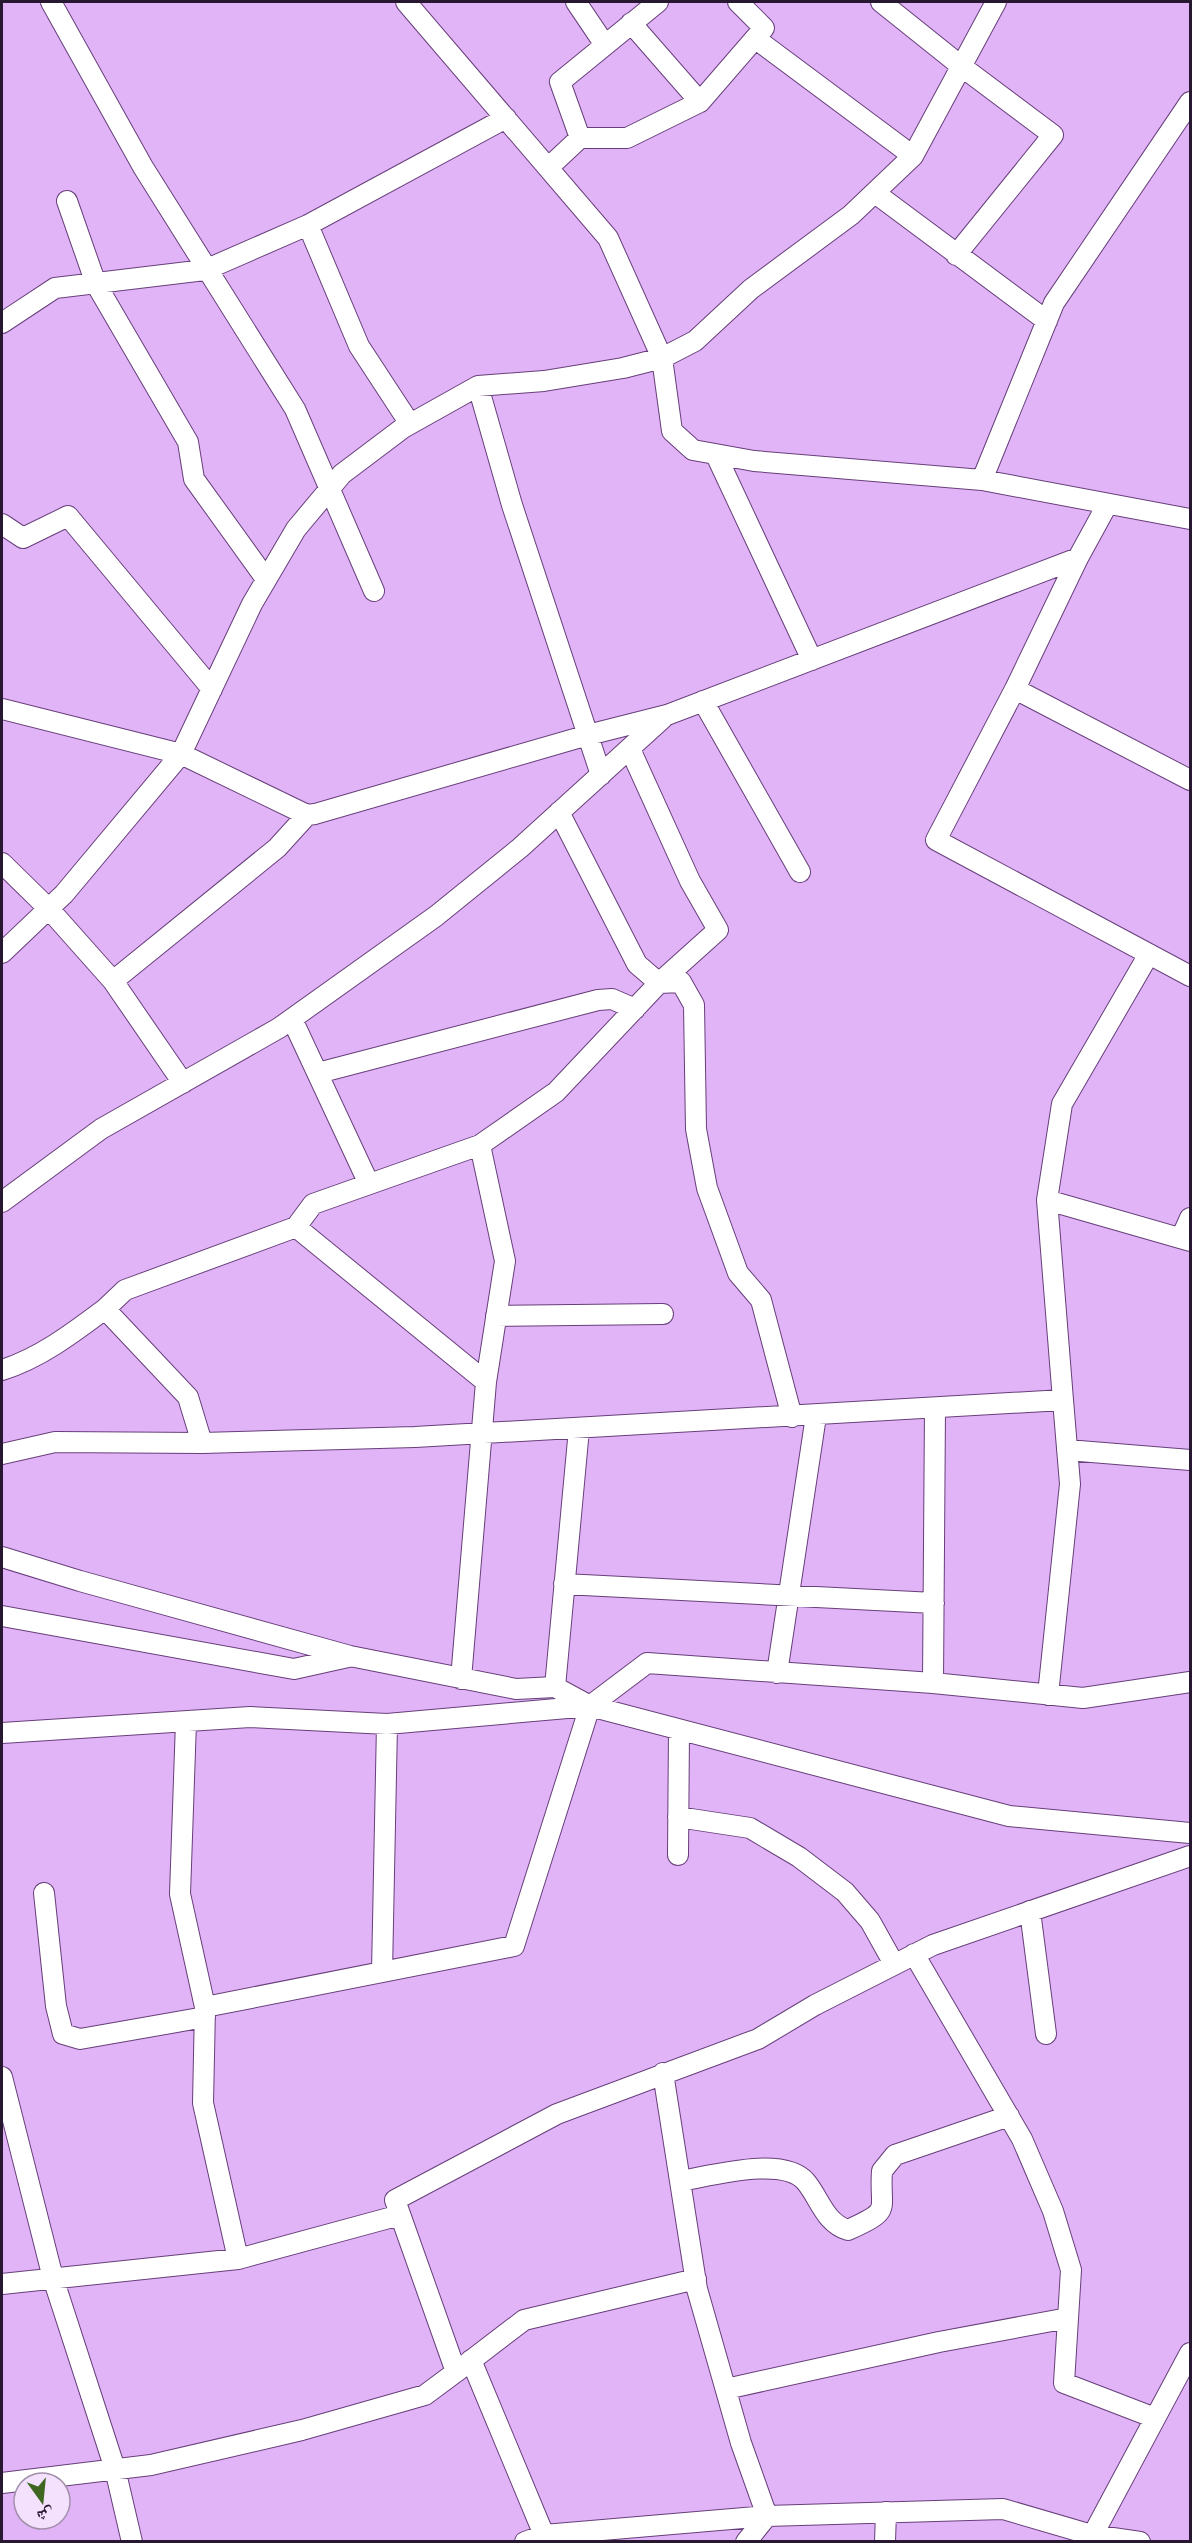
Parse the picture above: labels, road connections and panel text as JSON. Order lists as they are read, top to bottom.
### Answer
{
  "north": "bottom"
}
